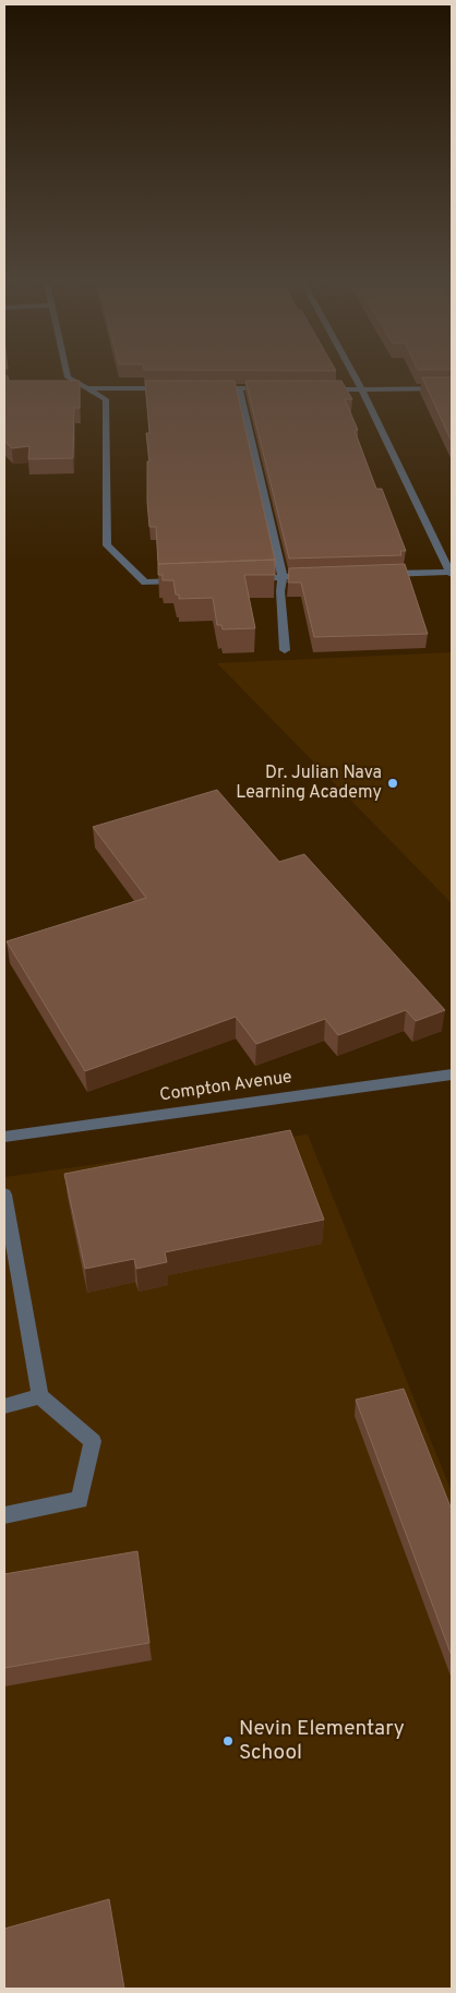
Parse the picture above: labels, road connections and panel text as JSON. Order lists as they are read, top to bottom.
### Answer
{
  "streets": {
    "street": ["Compton Avenue"]
  },
  "places": ["Dr. Julian Nava Learning Academy", "Nevin Elementary School"]
}
